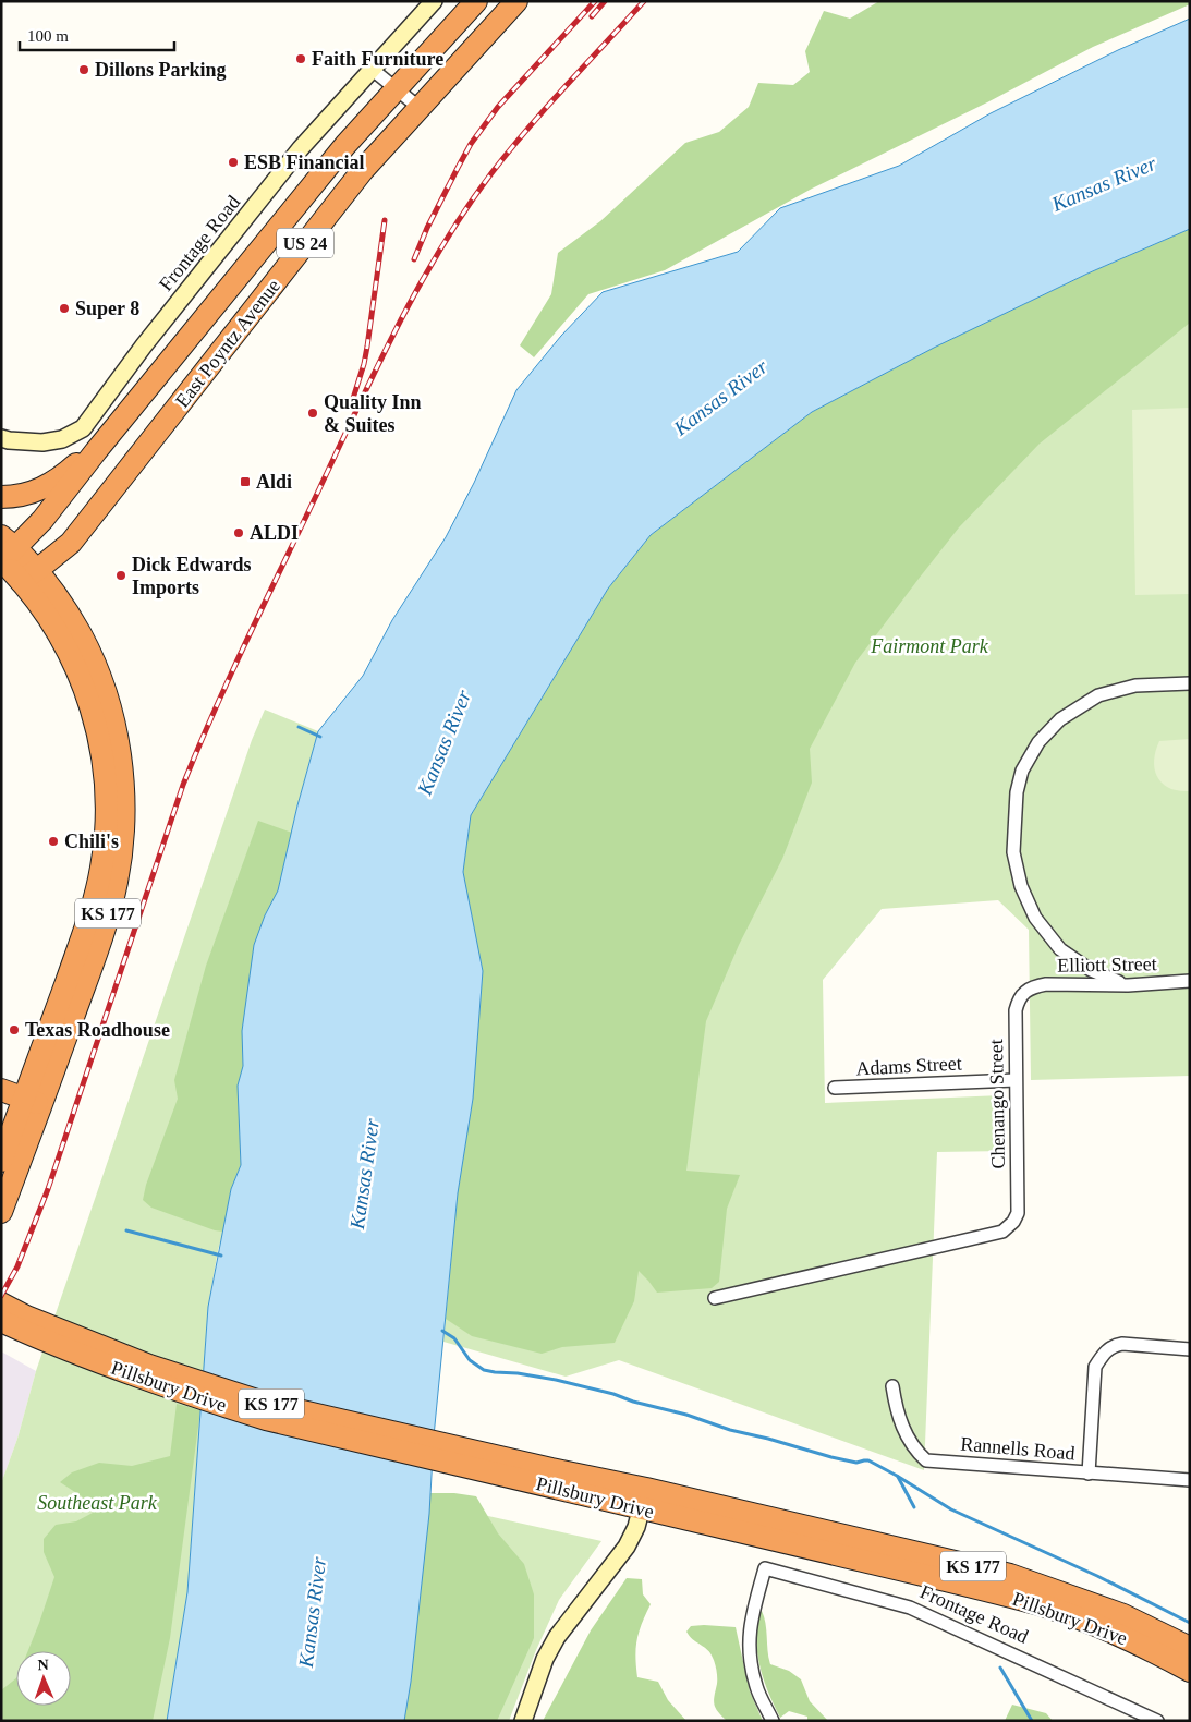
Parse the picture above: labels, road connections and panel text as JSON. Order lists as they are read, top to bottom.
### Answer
{
  "streets": {
    "highway": [
      "US 24",
      "East Poyntz Avenue",
      "KS 177",
      "Pillsbury Drive"
    ],
    "street": [
      "Frontage Road",
      "Elliott Street",
      "Adams Street",
      "Chenango Street",
      "Rannells Road"
    ]
  },
  "crossings": [
    ["US 24", "East Poyntz Avenue"],
    ["US 24", "KS 177"],
    ["East Poyntz Avenue", "KS 177"],
    ["Elliott Street", "Chenango Street"],
    ["Adams Street", "Chenango Street"]
  ],
  "water": ["Kansas River"],
  "parks": ["Fairmont Park", "Southeast Park"],
  "places": {
    "other": [
      "Faith Furniture",
      "Dillons Parking",
      "ESB Financial",
      "Super 8",
      "Quality Inn & Suites",
      "ALDI",
      "Dick Edwards Imports",
      "Chili's",
      "Texas Roadhouse"
    ],
    "transit": ["Aldi"]
  },
  "scale_bar": "100 m",
  "north": "top"
}
